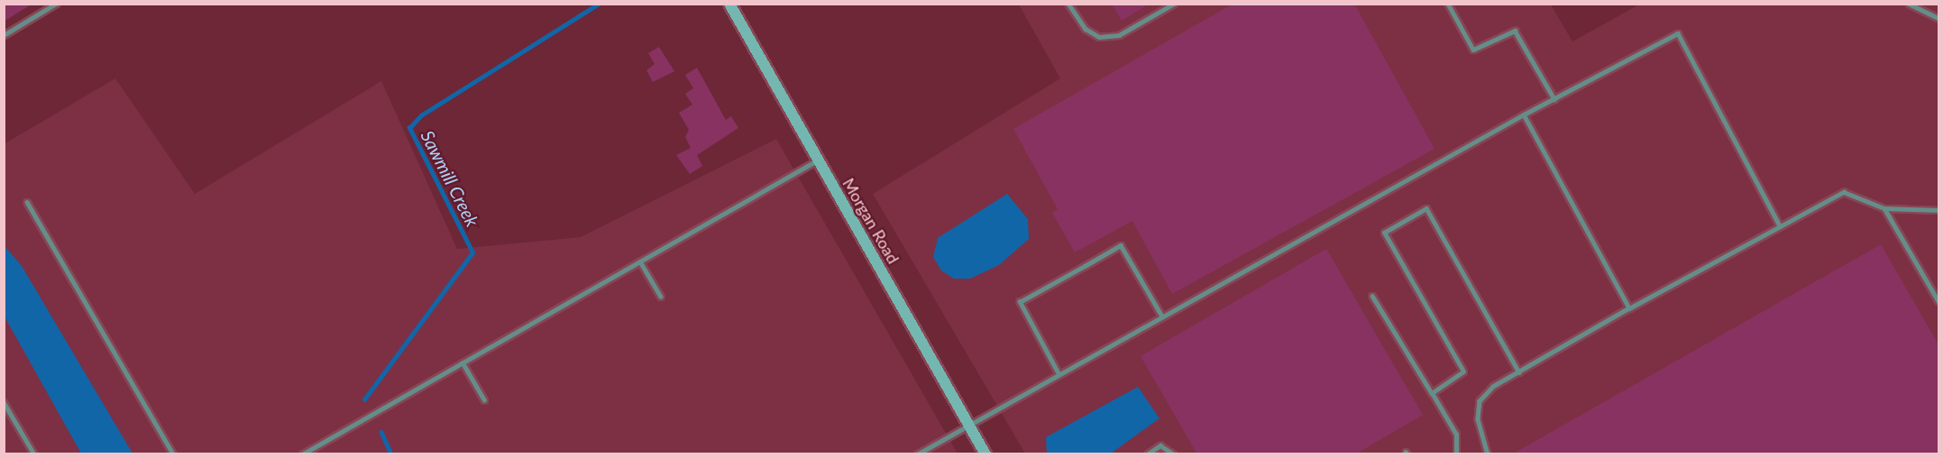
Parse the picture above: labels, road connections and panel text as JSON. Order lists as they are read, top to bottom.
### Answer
{
  "streets": {
    "street": ["Morgan Road"]
  },
  "water": ["Sawmill Creek"]
}
